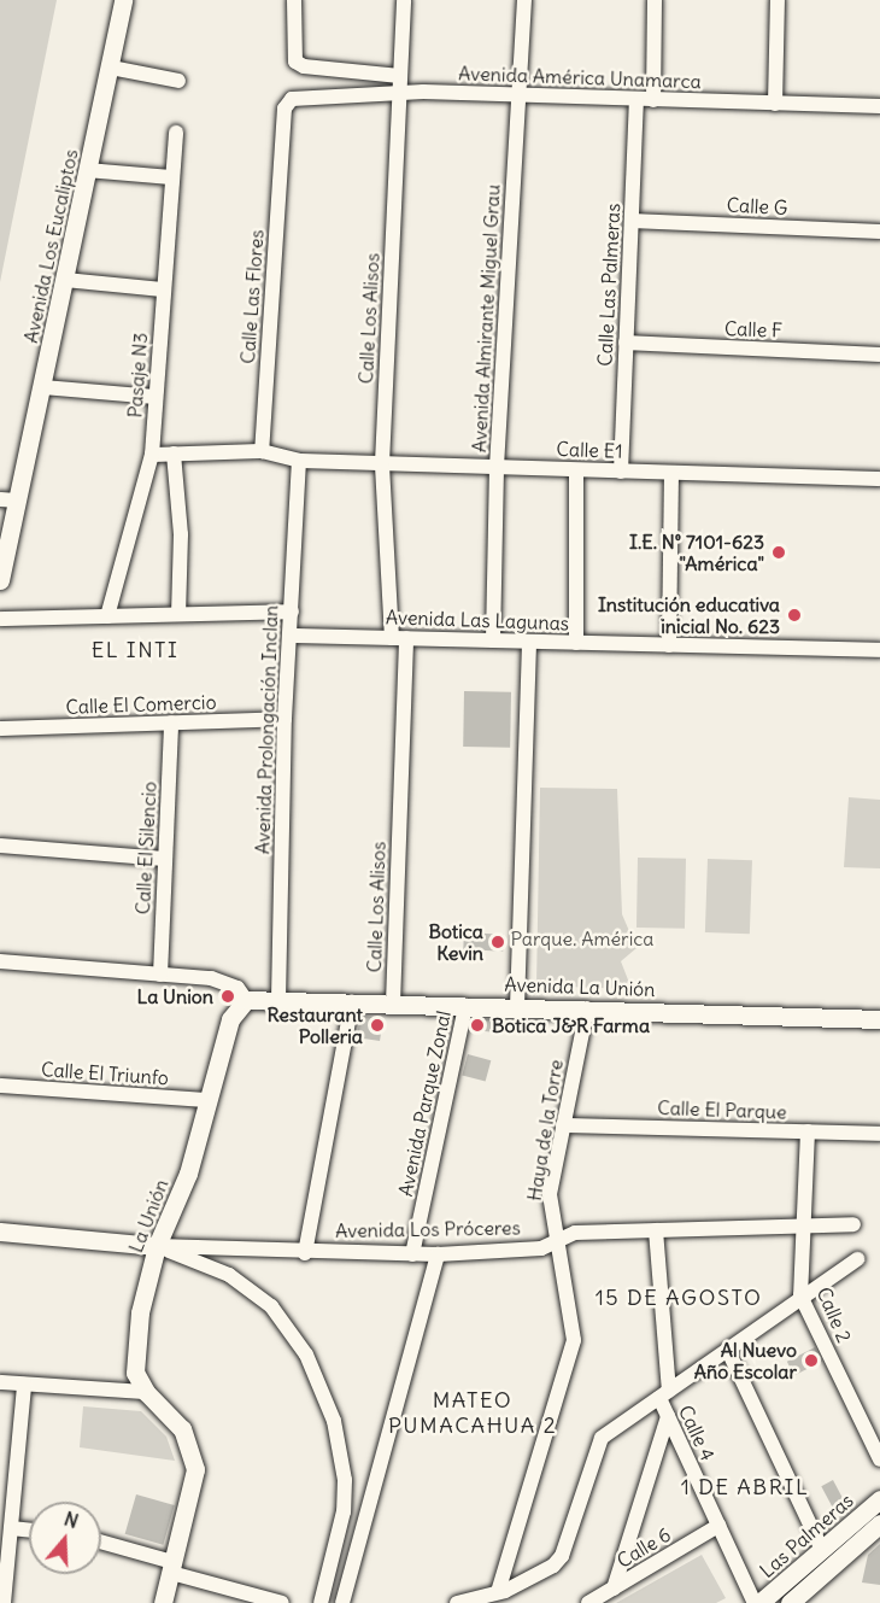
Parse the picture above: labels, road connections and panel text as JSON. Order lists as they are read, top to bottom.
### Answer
{
  "streets": {
    "street": [
      "Avenida América Unamarca",
      "Calle G",
      "Avenida Los Eucaliptos",
      "Calle Las Palmeras",
      "Calle Las Flores",
      "Calle Los Alisos",
      "Avenida Almirante Miguel Grau",
      "Calle F",
      "Pasaje N3",
      "Calle E1",
      "Avenida Las Lagunas",
      "Calle El Comercio",
      "Avenida Prolongación Inclan",
      "Calle El Silencio",
      "Avenida La Unión",
      "Calle El Triunfo",
      "Avenida Parque Zonal",
      "Calle El Parque",
      "Haya de la Torre",
      "La Unión",
      "Avenida Los Próceres",
      "Calle 2",
      "Calle 4",
      "Las Palmeras",
      "Calle 6"
    ]
  },
  "crossings": [
    ["Avenida América Unamarca", "Calle Las Palmeras"],
    ["Avenida América Unamarca", "Calle Las Flores"],
    ["Avenida América Unamarca", "Calle Los Alisos"],
    ["Avenida América Unamarca", "Avenida Almirante Miguel Grau"],
    ["Calle G", "Calle Las Palmeras"],
    ["Calle Las Palmeras", "Calle F"],
    ["Calle Las Palmeras", "Calle E1"],
    ["Calle Los Alisos", "Calle E1"],
    ["Calle Los Alisos", "Avenida Las Lagunas"],
    ["Calle Los Alisos", "Avenida La Unión"],
    ["Avenida Almirante Miguel Grau", "Calle E1"],
    ["Avenida Almirante Miguel Grau", "Avenida Las Lagunas"],
    ["Calle E1", "Avenida Prolongación Inclan"],
    ["Avenida Las Lagunas", "Avenida Prolongación Inclan"],
    ["Calle El Comercio", "Avenida Prolongación Inclan"],
    ["Calle El Comercio", "Calle El Silencio"],
    ["Avenida Prolongación Inclan", "Avenida La Unión"],
    ["Avenida La Unión", "Avenida Parque Zonal"],
    ["Avenida La Unión", "Haya de la Torre"],
    ["Calle El Triunfo", "La Unión"],
    ["Avenida Parque Zonal", "Avenida Los Próceres"],
    ["Calle El Parque", "Haya de la Torre"],
    ["Calle El Parque", "Calle 2"],
    ["Haya de la Torre", "Avenida Los Próceres"],
    ["La Unión", "Avenida Los Próceres"],
    ["Avenida Los Próceres", "Calle 2"],
    ["Calle 4", "Las Palmeras"],
    ["Calle 4", "Calle 6"]
  ],
  "districts": [
    "EL INTI",
    "15 DE AGOSTO",
    "MATEO PUMACAHUA 2",
    "1 DE ABRIL"
  ],
  "parks": ["Parque. América"],
  "places": [
    "I.E. N° 7101-623 \"América\"",
    "Institución educativa inicial No. 623",
    "Botica Kevin",
    "La Union",
    "Restaurant Polleria",
    "Botica J&R Farma",
    "Al Nuevo Año Escolar"
  ],
  "north": "top"
}
